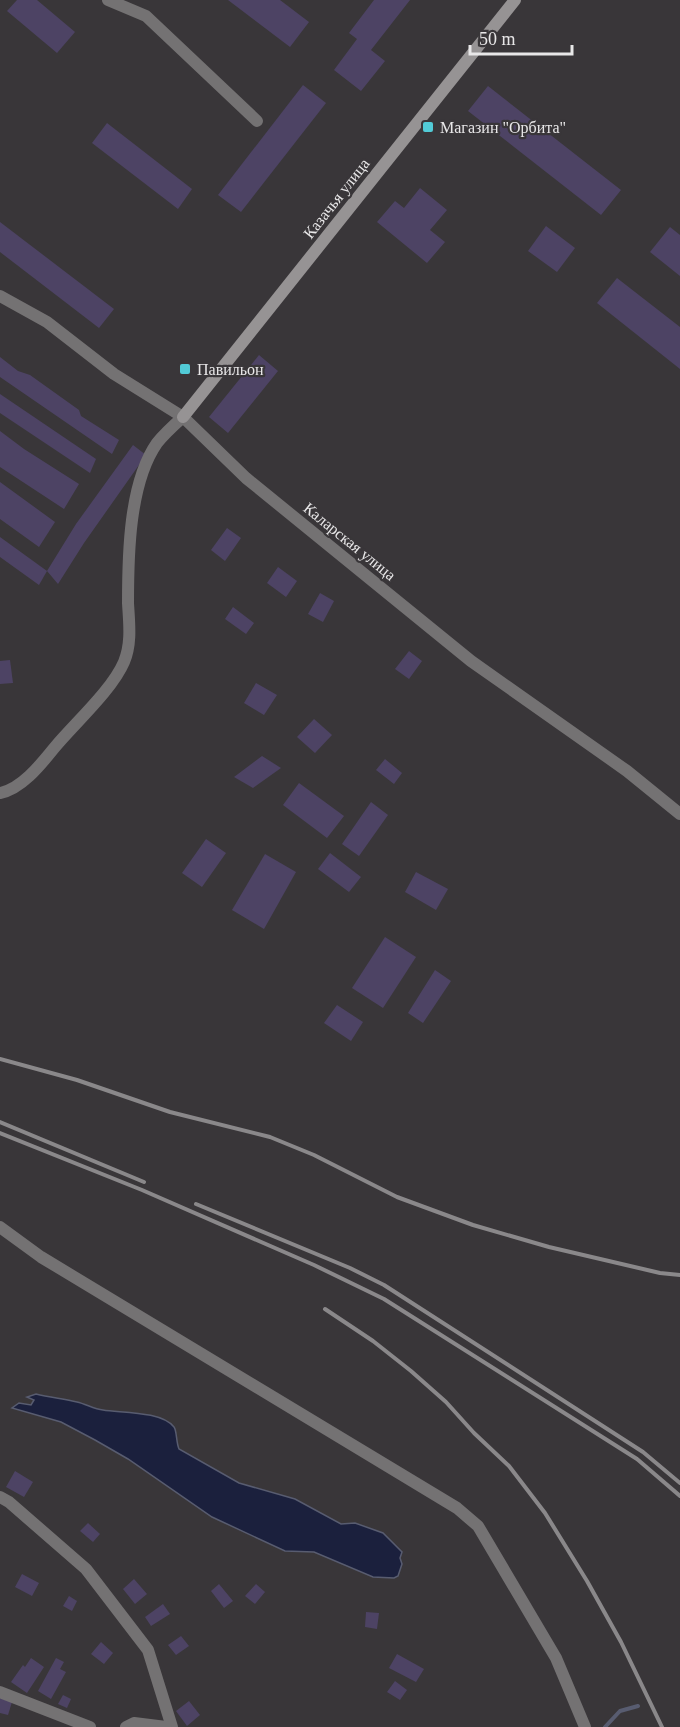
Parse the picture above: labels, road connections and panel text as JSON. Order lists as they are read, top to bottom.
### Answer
{
  "streets": {
    "street": ["Казачья улица", "Каларская улица"]
  },
  "crossings": [
    ["Казачья улица", "Каларская улица"]
  ],
  "places": {
    "transit": ["Магазин \"Орбита\"", "Павильон"]
  },
  "scale_bar": "50 m"
}
